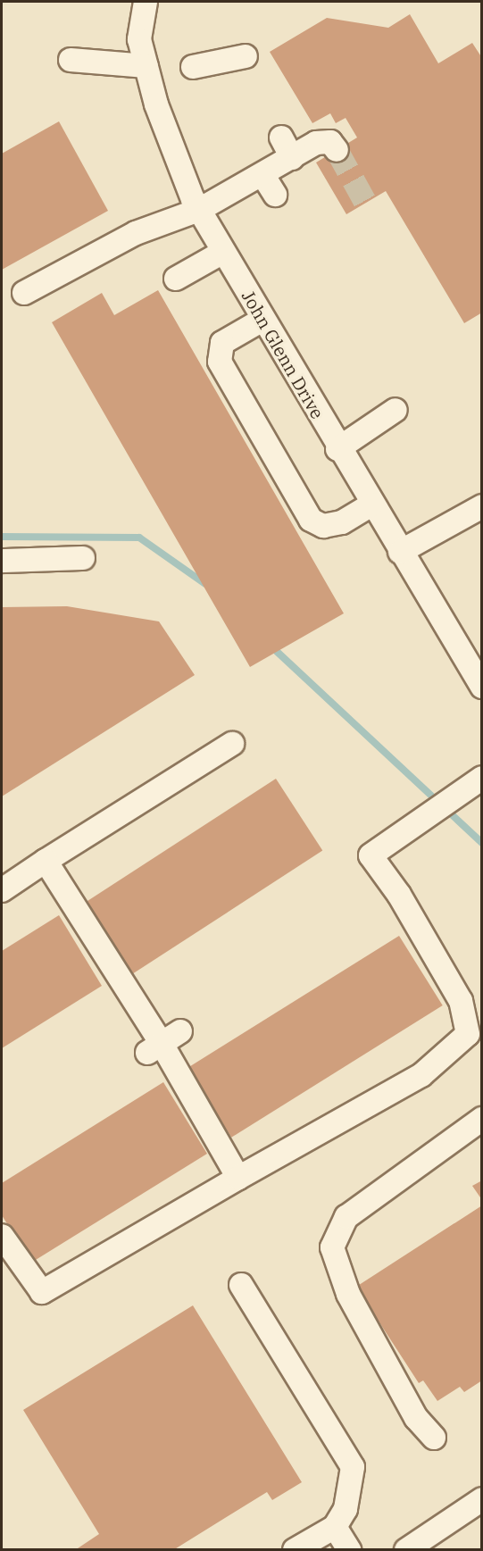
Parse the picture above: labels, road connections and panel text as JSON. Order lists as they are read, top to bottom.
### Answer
{
  "streets": {
    "street": ["John Glenn Drive"]
  }
}
